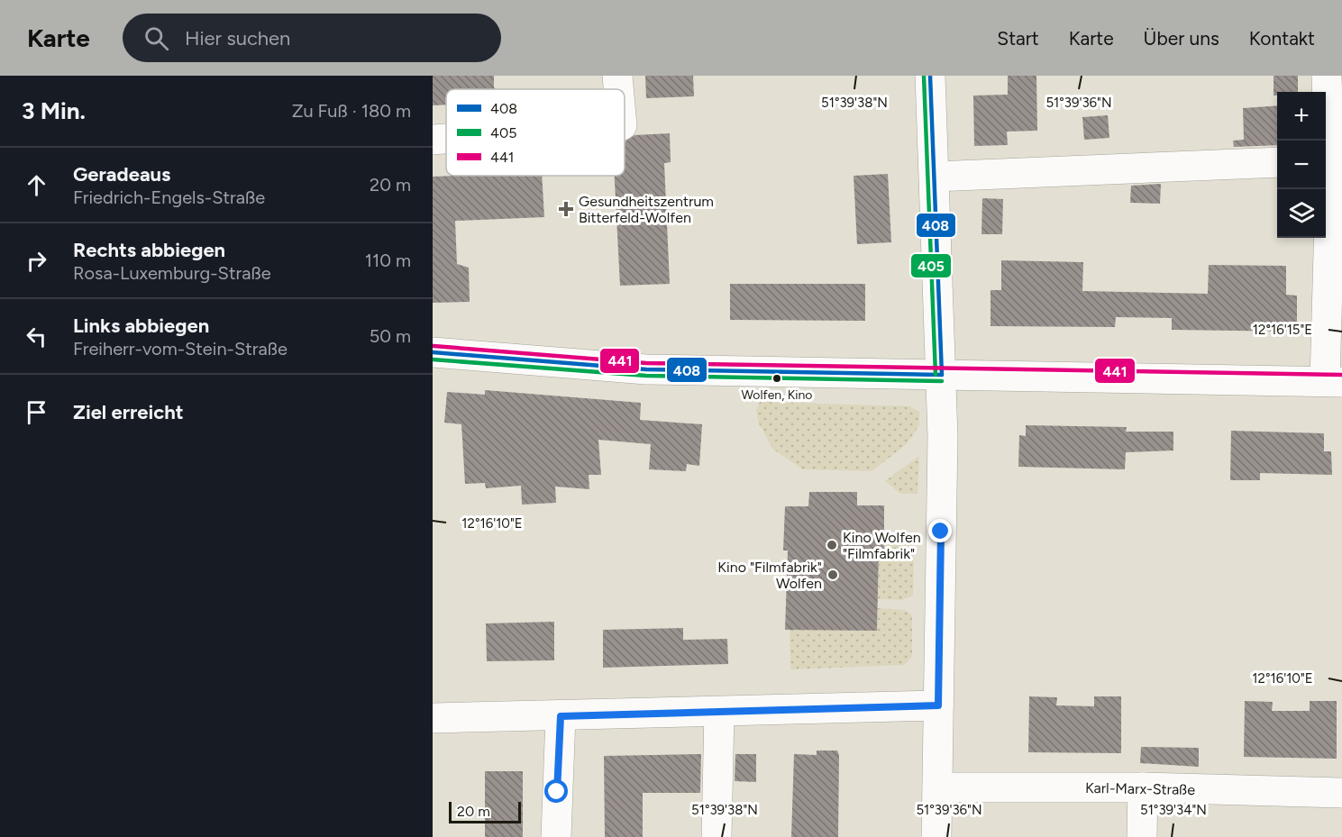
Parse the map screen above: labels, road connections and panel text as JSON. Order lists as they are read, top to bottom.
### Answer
{
  "streets": {
    "street": ["Karl-Marx-Straße"]
  },
  "places": {
    "health": ["Gesundheitszentrum Bitterfeld-Wolfen"],
    "other": ["Wolfen, Kino", "Kino Wolfen \"Filmfabrik\"", "Kino \"Filmfabrik\" Wolfen"]
  },
  "lines": ["transit line 408", "transit line 405", "transit line 441"],
  "legend": ["408", "405", "441"],
  "scale_bar": "20 m",
  "page": {
    "header": "Karte",
    "search": "Hier suchen",
    "nav": [
      "Start",
      "Karte",
      "Über uns",
      "Kontakt"
    ],
    "heading": ["3 Min.", "Zu Fuß · 180 m"],
    "map_buttons": ["+", "−"],
    "list": [
      ["Geradeaus", "Friedrich-Engels-Straße", "20 m"],
      ["Rechts abbiegen", "Rosa-Luxemburg-Straße", "110 m"],
      ["Links abbiegen", "Freiherr-vom-Stein-Straße", "50 m"],
      "Ziel erreicht"
    ],
    "scale": "20 m"
  },
  "coordinates": [
    "51°39'38\"N",
    "51°39'36\"N",
    "12°16'15\"E",
    "12°16'10\"E",
    "51°39'34\"N"
  ]
}
